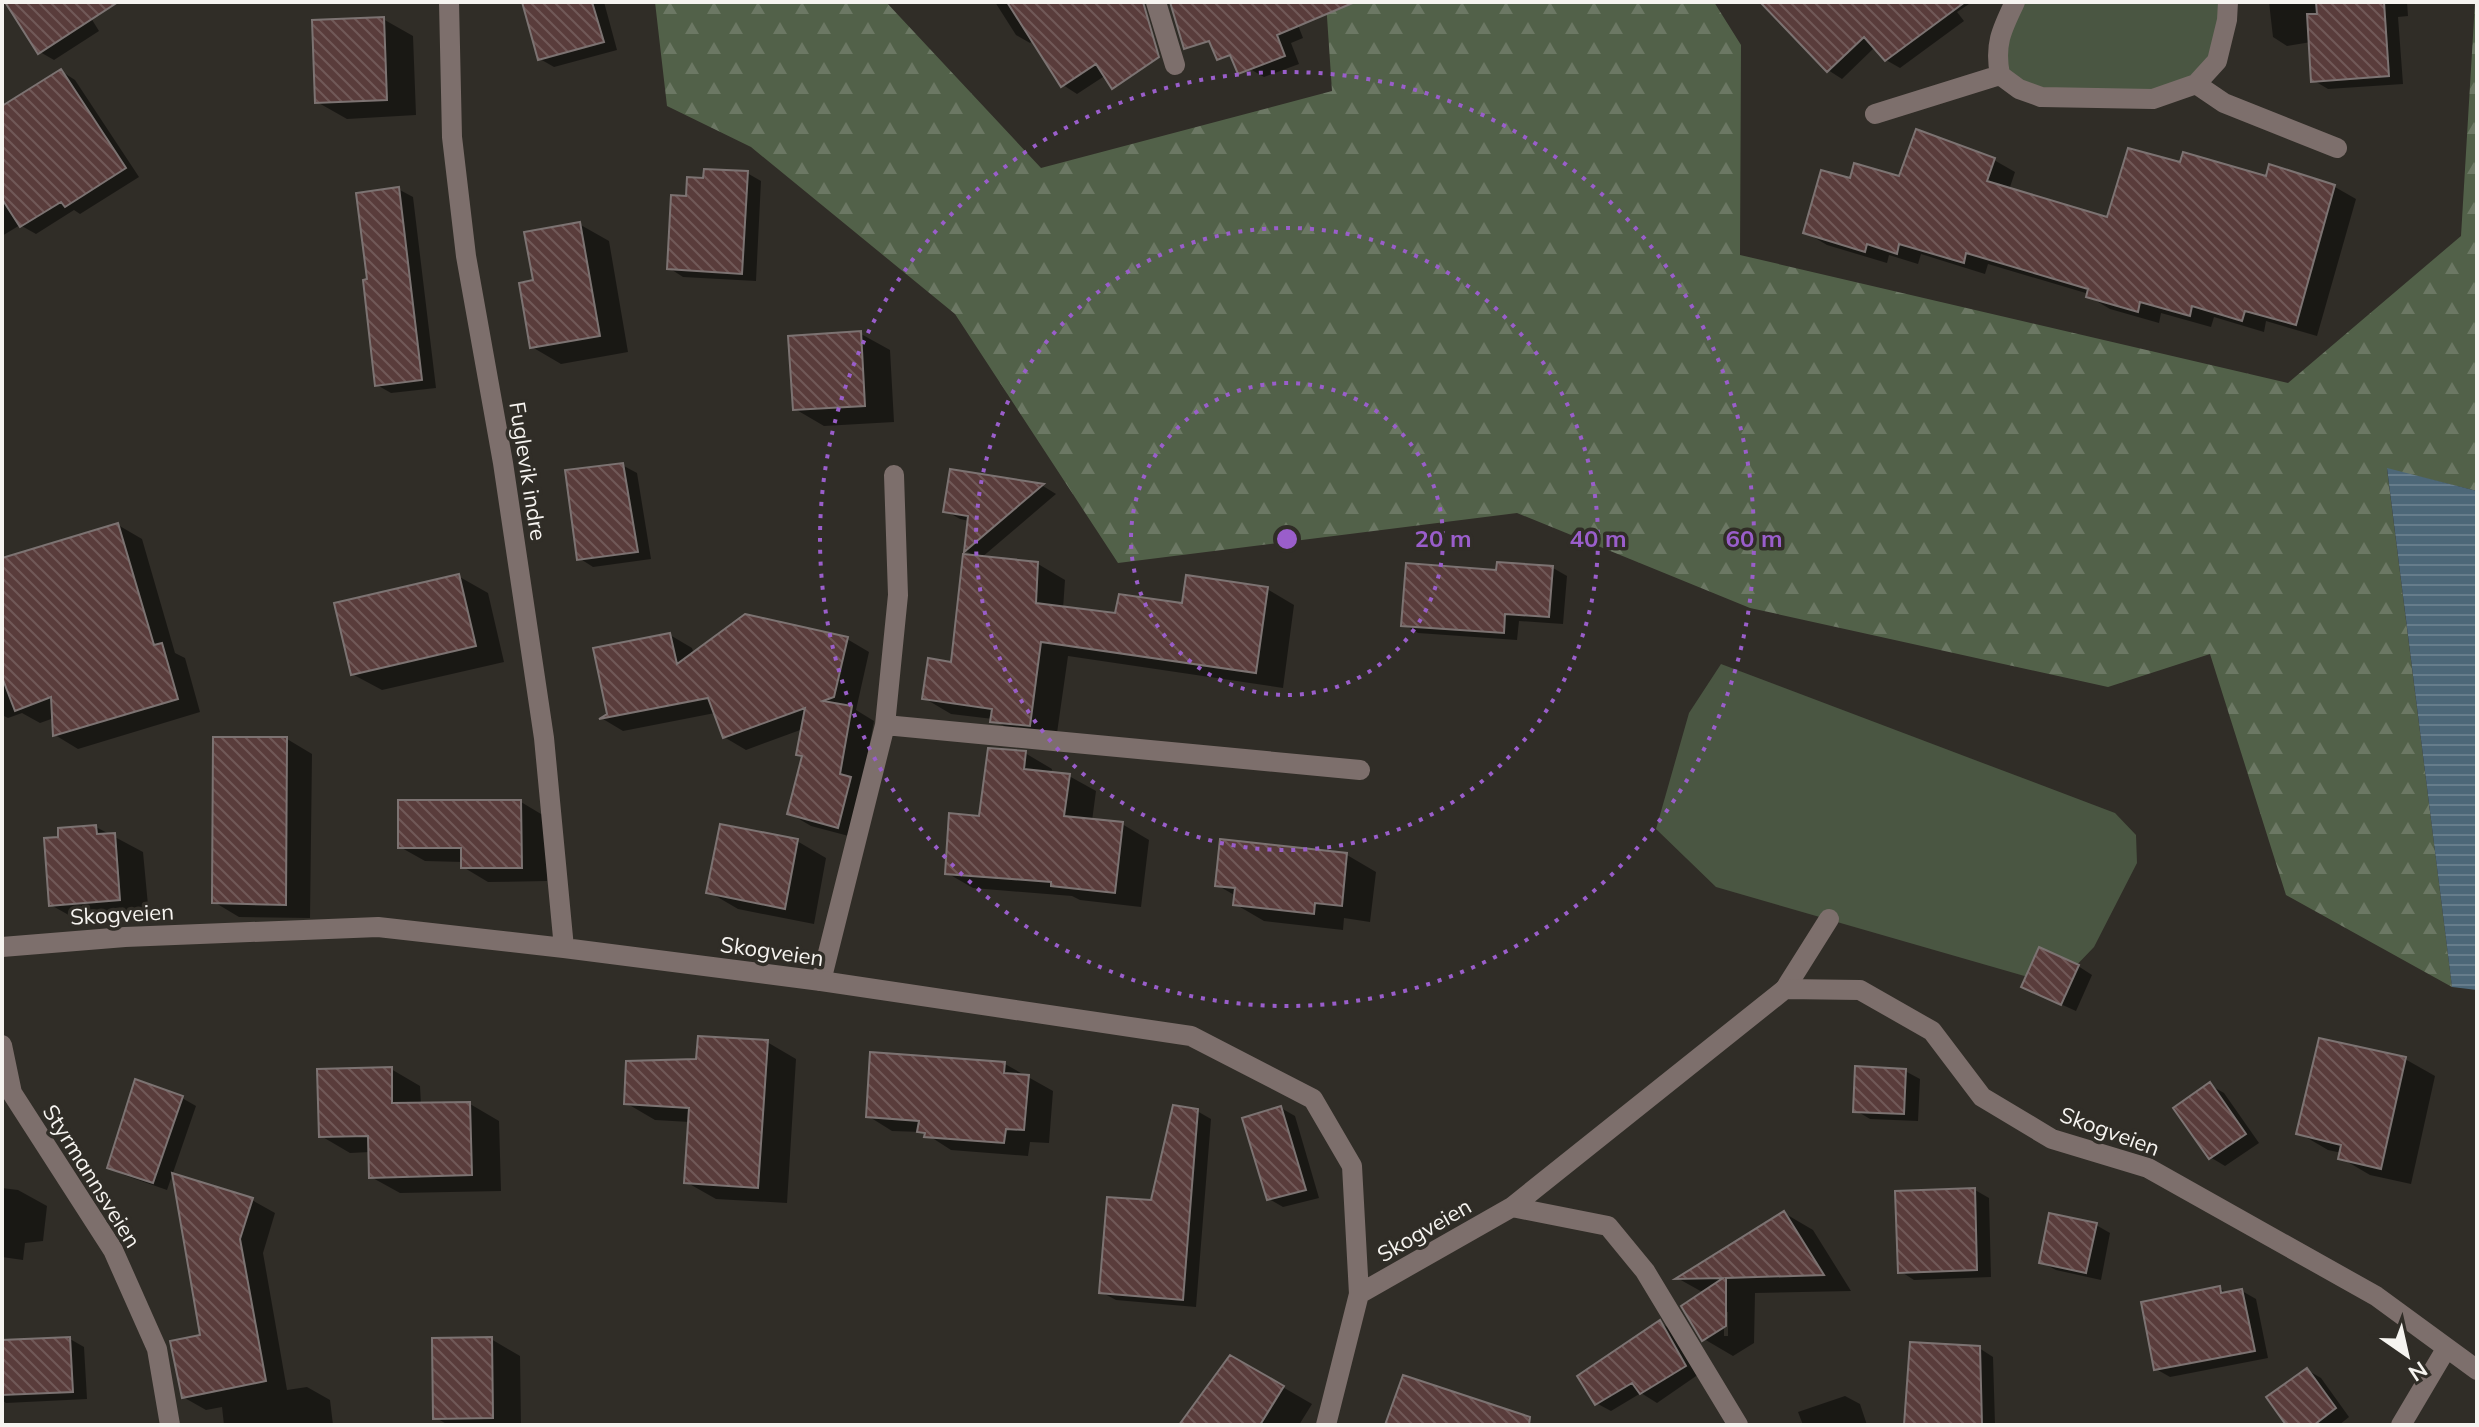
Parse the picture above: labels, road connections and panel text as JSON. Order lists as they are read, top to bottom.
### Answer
{
  "streets": {
    "street": ["Fuglevik indre", "Skogveien", "Styrmannsveien"]
  },
  "crossings": [
    ["Fuglevik indre", "Skogveien"]
  ],
  "north": "bottom right",
  "rings": ["20 m", "40 m", "60 m"]
}
